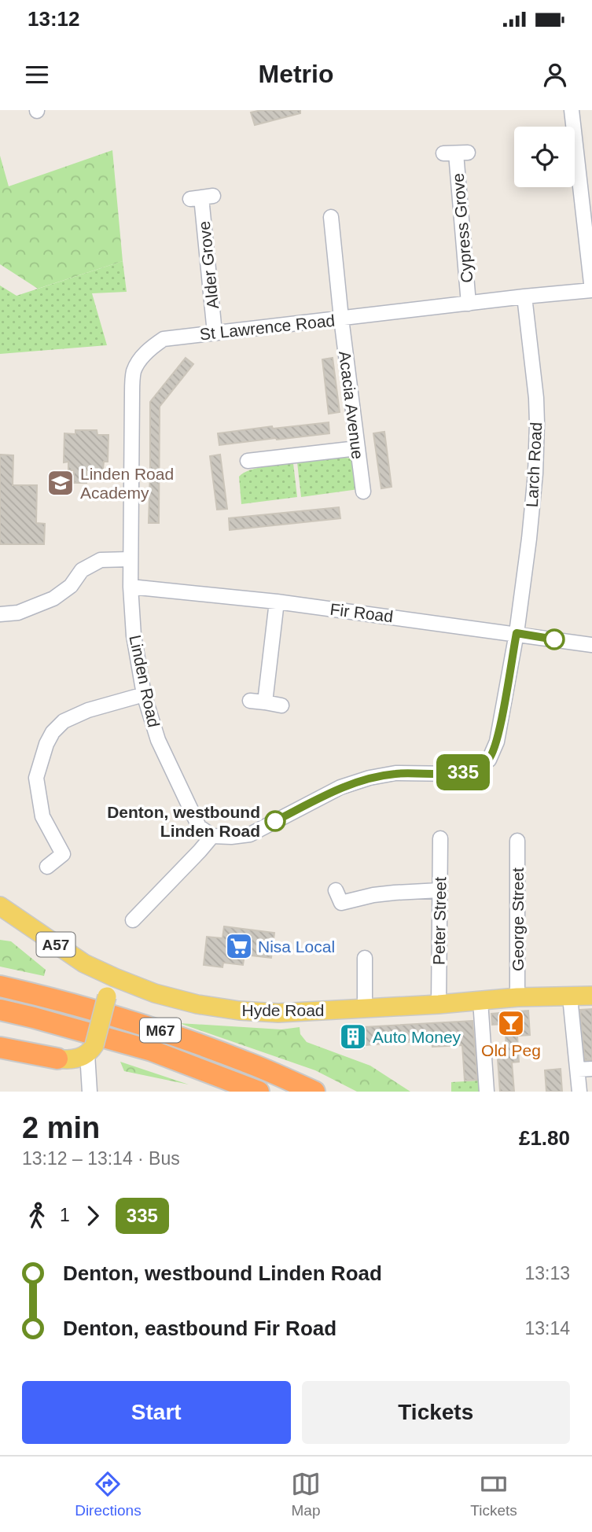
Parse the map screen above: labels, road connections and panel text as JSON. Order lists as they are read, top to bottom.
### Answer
{
  "streets": {
    "highway": ["M67"],
    "main road": ["A57", "Hyde Road"],
    "street": [
      "Cypress Grove",
      "Alder Grove",
      "St Lawrence Road",
      "Acacia Avenue",
      "Larch Road",
      "Fir Road",
      "Linden Road",
      "George Street",
      "Peter Street"
    ]
  },
  "crossings": [
    ["Cypress Grove", "St Lawrence Road"],
    ["Alder Grove", "St Lawrence Road"],
    ["St Lawrence Road", "Acacia Avenue"],
    ["St Lawrence Road", "Larch Road"],
    ["St Lawrence Road", "Linden Road"],
    ["Larch Road", "Fir Road"],
    ["Fir Road", "Linden Road"],
    ["George Street", "Hyde Road"],
    ["Peter Street", "Hyde Road"]
  ],
  "places": {
    "school or university": ["Linden Road Academy"],
    "other": ["Denton, westbound Linden Road"],
    "supermarket": ["Nisa Local"],
    "bar": ["Old Peg"],
    "building": ["Auto Money"]
  },
  "lines": ["bus line 335"],
  "page": {
    "status": "13:12",
    "header": "Metrio",
    "on_map": "335",
    "heading": ["2 min", "13:12 – 13:14 · Bus", "£1.80"],
    "legs": ["1", "335"],
    "list": [
      {
        "name": "Denton, westbound Linden Road",
        "value": "13:13"
      },
      {
        "name": "Denton, eastbound Fir Road",
        "value": "13:14"
      }
    ],
    "buttons": ["Start", "Tickets"],
    "tabs": ["Directions", "Map", "Tickets"]
  }
}
